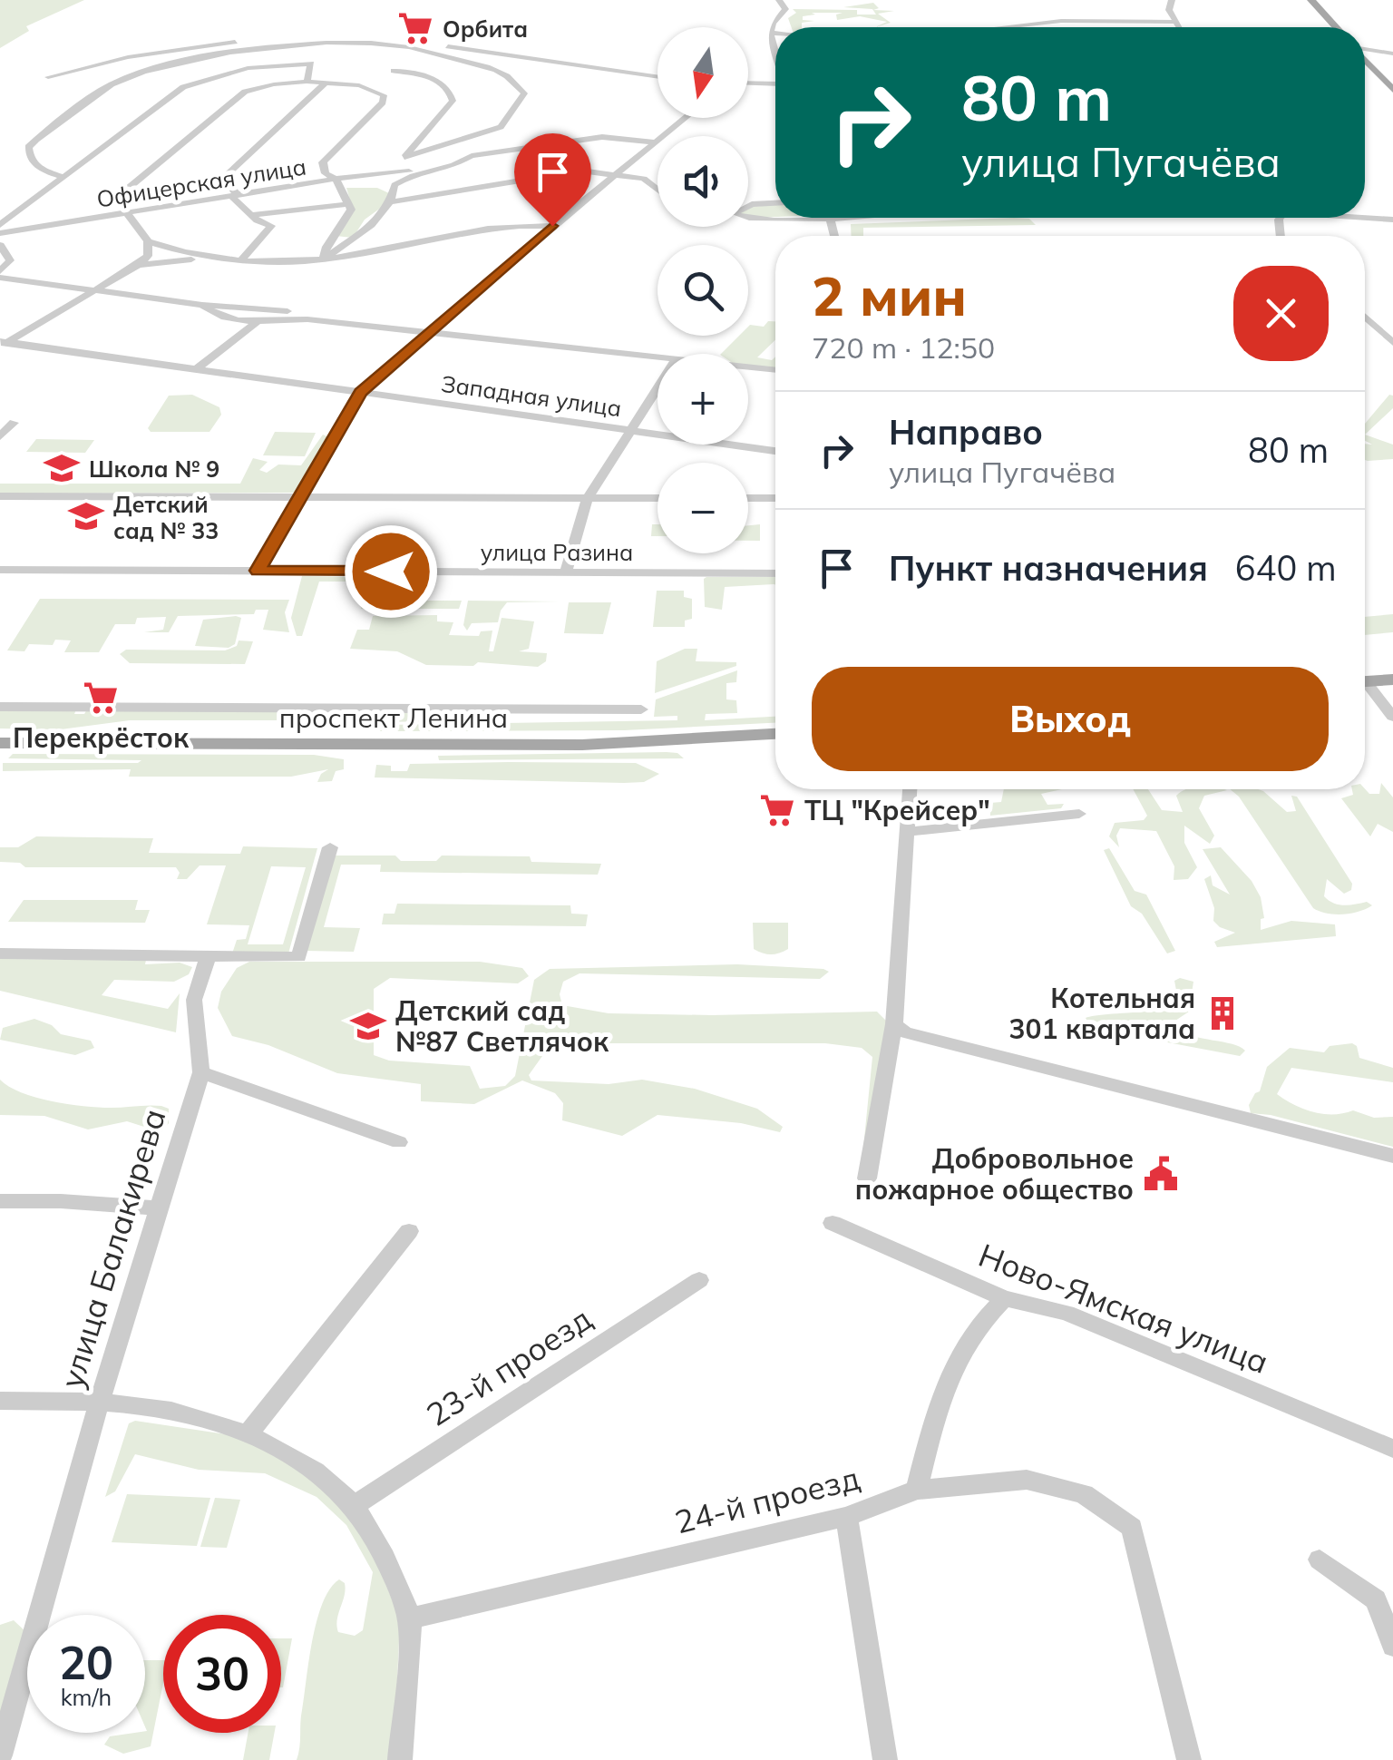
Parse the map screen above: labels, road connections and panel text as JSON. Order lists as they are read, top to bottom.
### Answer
{
  "streets": {
    "main road": ["проспект Ленина"],
    "street": [
      "Офицерская улица",
      "Западная улица",
      "улица Разина",
      "улица Балакирева",
      "Ново-Ямская улица",
      "23-й проезд",
      "24-й проезд"
    ]
  },
  "places": {
    "supermarket": ["Орбита", "Перекрёсток", "ТЦ \"Крейсер\""],
    "school or university": ["Школа № 9", "Детский сад № 33", "Детский сад №87 Светлячок"],
    "building": ["Котельная 301 квартала"],
    "public building": ["Добровольное пожарное общество"]
  },
  "north": "bottom",
  "page": {
    "map_buttons": ["+", "−"],
    "turn": ["80 m", "улица Пугачёва"],
    "heading": ["2 мин", "720 m · 12:50"],
    "list": [
      {
        "name": "Направо",
        "note": "улица Пугачёва",
        "value": "80 m"
      },
      {
        "name": "Пункт назначения",
        "value": "640 m"
      }
    ],
    "buttons": "Выход",
    "speed": "20 km/h",
    "limit": "30"
  }
}
